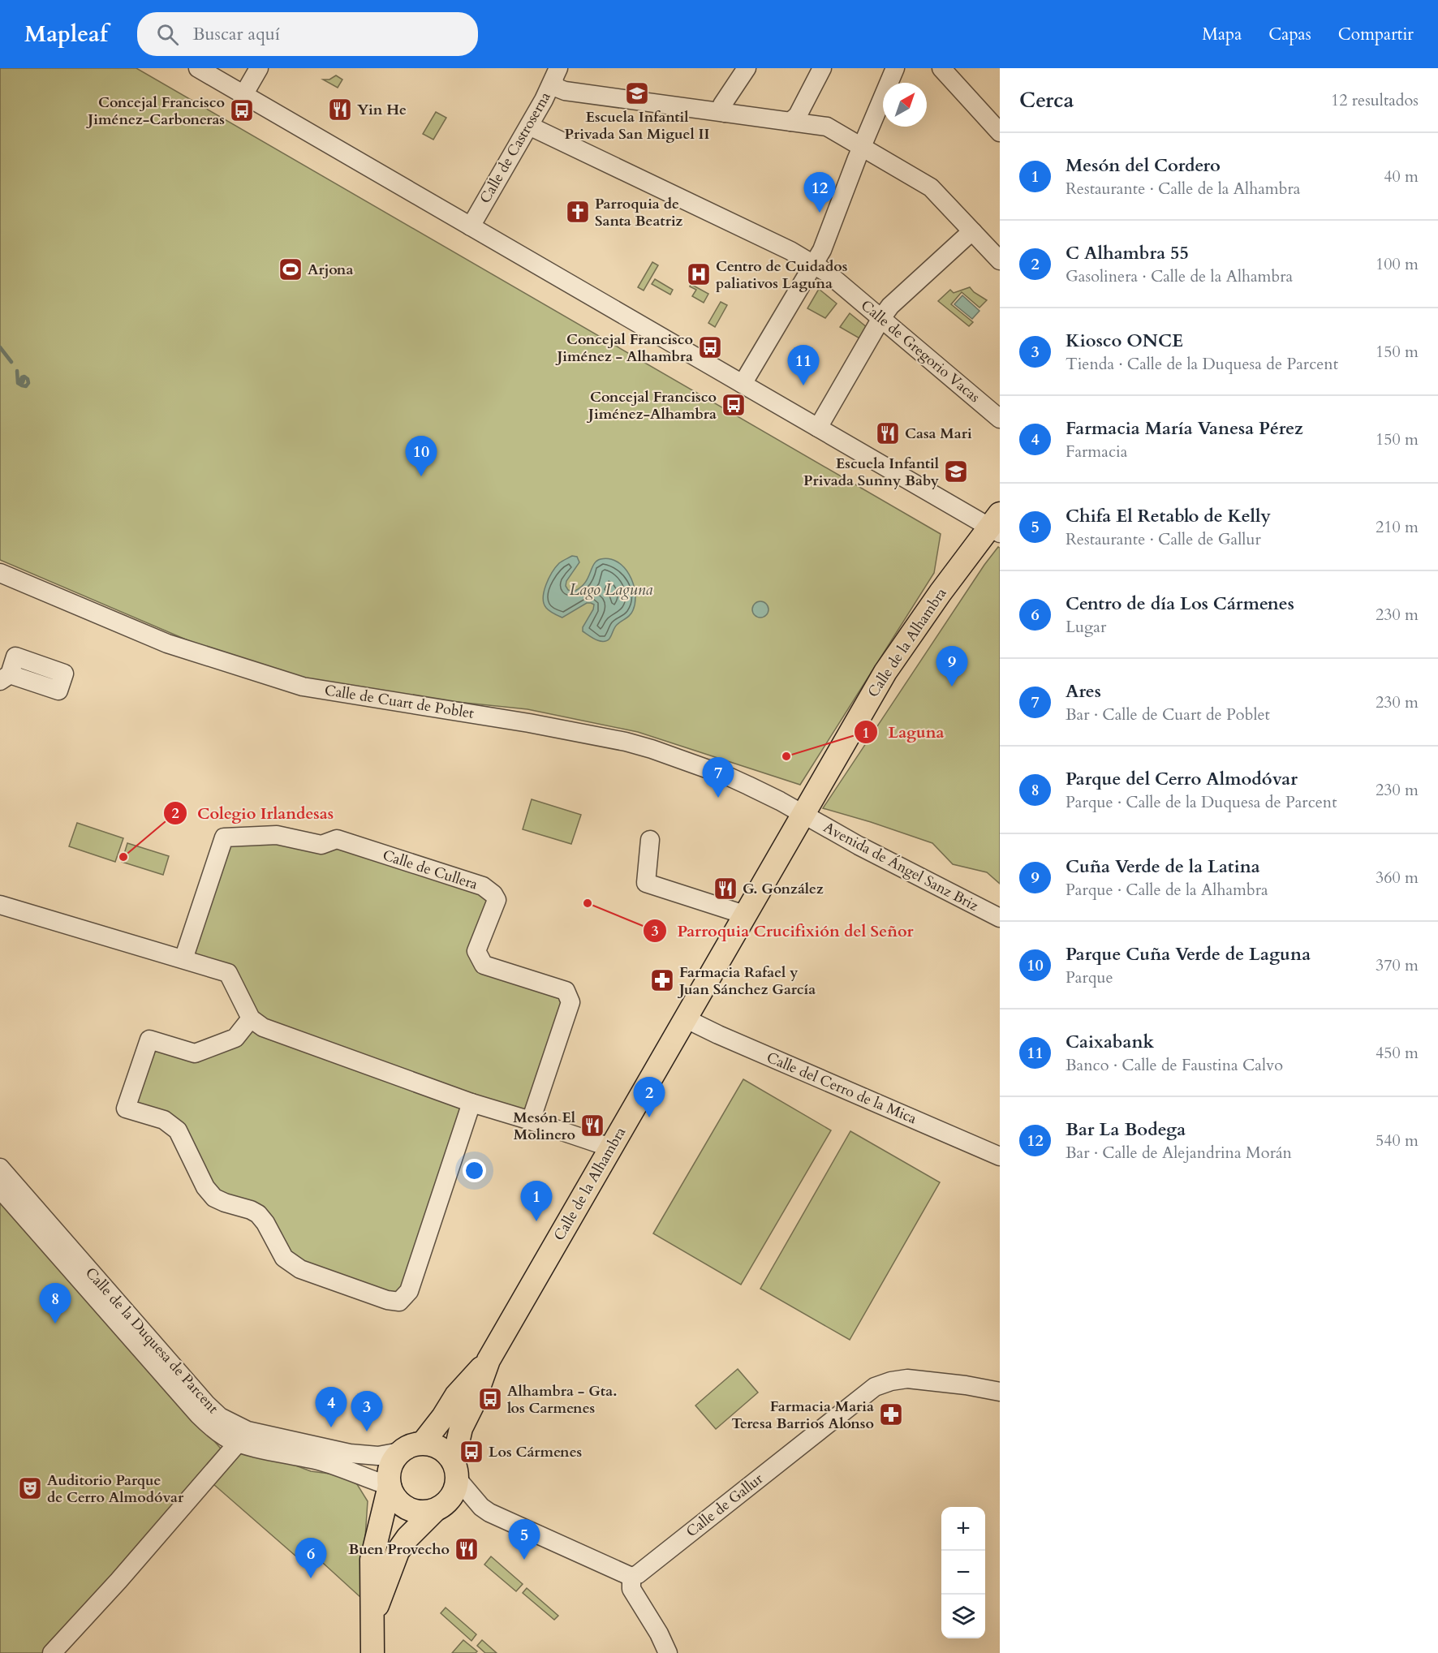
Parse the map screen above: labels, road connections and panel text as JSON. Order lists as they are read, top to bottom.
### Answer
{
  "streets": {
    "main road": ["Calle de la Alhambra"],
    "street": [
      "Calle de Castroserna",
      "Calle de Gregorio Vacas",
      "Calle de Cuart de Poblet",
      "Avenida de Ángel Sanz Briz",
      "Calle de Cullera",
      "Calle del Cerro de la Mica",
      "Calle de la Duquesa de Parcent",
      "Calle de Gallur"
    ]
  },
  "crossings": [
    ["Calle de Castroserna", "Calle de Gregorio Vacas"],
    ["Calle de la Alhambra", "Calle de Cuart de Poblet"],
    ["Calle de la Alhambra", "Avenida de Ángel Sanz Briz"],
    ["Calle de la Alhambra", "Calle del Cerro de la Mica"],
    ["Calle de la Alhambra", "Calle de la Duquesa de Parcent"],
    ["Calle de Cuart de Poblet", "Avenida de Ángel Sanz Briz"]
  ],
  "water": ["Lago Laguna"],
  "places": {
    "school or university": ["Escuela Infantil Privada San Miguel II", "Escuela Infantil Privada Sunny Baby"],
    "restaurant": [
      "Yin He",
      "Casa Mari",
      "G. González",
      "Mesón El Molinero",
      "Buen Provecho"
    ],
    "bus stop": [
      "Concejal Francisco Jiménez-Carboneras",
      "Concejal Francisco Jiménez - Alhambra",
      "Concejal Francisco Jiménez-Alhambra",
      "Alhambra - Gta. los Carmenes",
      "Los Cármenes"
    ],
    "church": ["Parroquia de Santa Beatriz"],
    "sports": ["Arjona"],
    "hospital": ["Centro de Cuidados paliativos Laguna"],
    "other": ["Laguna", "Colegio Irlandesas", "Parroquia Crucifixión del Señor"],
    "pharmacy": ["Farmacia Rafael y Juan Sánchez García", "Farmacia Maria Teresa Barrios Alonso"],
    "theatre": ["Auditorio Parque de Cerro Almodóvar"]
  },
  "north": "top right",
  "page": {
    "header": "Mapleaf",
    "search": "Buscar aquí",
    "nav": ["Mapa", "Capas", "Compartir"],
    "heading": ["Cerca", "12 resultados"],
    "list": [
      {
        "mark": "1",
        "name": "Mesón del Cordero",
        "note": "Restaurante · Calle de la Alhambra",
        "value": "40 m"
      },
      {
        "mark": "2",
        "name": "C Alhambra 55",
        "note": "Gasolinera · Calle de la Alhambra",
        "value": "100 m"
      },
      {
        "mark": "3",
        "name": "Kiosco ONCE",
        "note": "Tienda · Calle de la Duquesa de Parcent",
        "value": "150 m"
      },
      {
        "mark": "4",
        "name": "Farmacia María Vanesa Pérez",
        "note": "Farmacia",
        "value": "150 m"
      },
      {
        "mark": "5",
        "name": "Chifa El Retablo de Kelly",
        "note": "Restaurante · Calle de Gallur",
        "value": "210 m"
      },
      {
        "mark": "6",
        "name": "Centro de día Los Cármenes",
        "note": "Lugar",
        "value": "230 m"
      },
      {
        "mark": "7",
        "name": "Ares",
        "note": "Bar · Calle de Cuart de Poblet",
        "value": "230 m"
      },
      {
        "mark": "8",
        "name": "Parque del Cerro Almodóvar",
        "note": "Parque · Calle de la Duquesa de Parcent",
        "value": "230 m"
      },
      {
        "mark": "9",
        "name": "Cuña Verde de la Latina",
        "note": "Parque · Calle de la Alhambra",
        "value": "360 m"
      },
      {
        "mark": "10",
        "name": "Parque Cuña Verde de Laguna",
        "note": "Parque",
        "value": "370 m"
      },
      {
        "mark": "11",
        "name": "Caixabank",
        "note": "Banco · Calle de Faustina Calvo",
        "value": "450 m"
      },
      {
        "mark": "12",
        "name": "Bar La Bodega",
        "note": "Bar · Calle de Alejandrina Morán",
        "value": "540 m"
      }
    ],
    "pins": [
      "12",
      "11",
      "10",
      "9",
      "7",
      "2",
      "1",
      "8",
      "4",
      "3",
      "5",
      "6"
    ],
    "map_buttons": ["+", "−"]
  }
}
